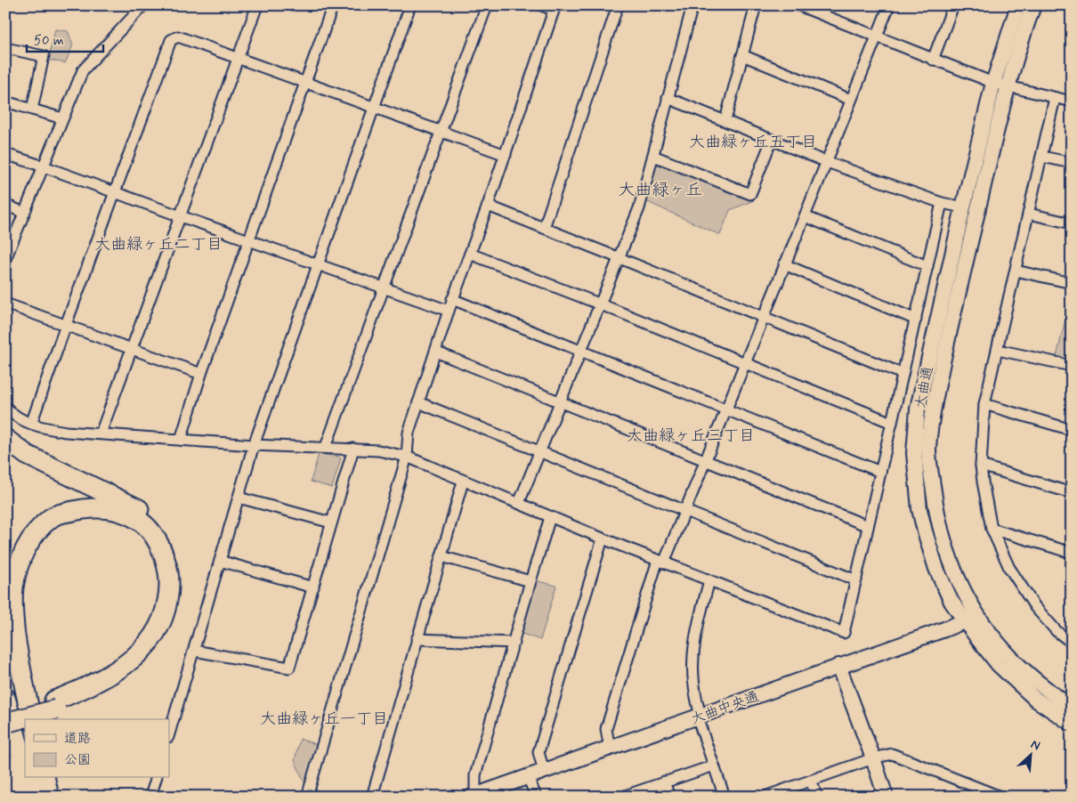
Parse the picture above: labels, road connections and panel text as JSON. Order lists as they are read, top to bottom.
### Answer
{
  "streets": {
    "street": ["大曲通", "大曲中央通"]
  },
  "crossings": [
    ["大曲通", "大曲中央通"]
  ],
  "districts": [
    "大曲緑ヶ丘五丁目",
    "大曲緑ヶ丘",
    "大曲緑ヶ丘二丁目",
    "大曲緑ヶ丘三丁目",
    "大曲緑ヶ丘一丁目"
  ],
  "legend": ["道路", "公園"],
  "scale_bar": "50 m",
  "north": "top right"
}
